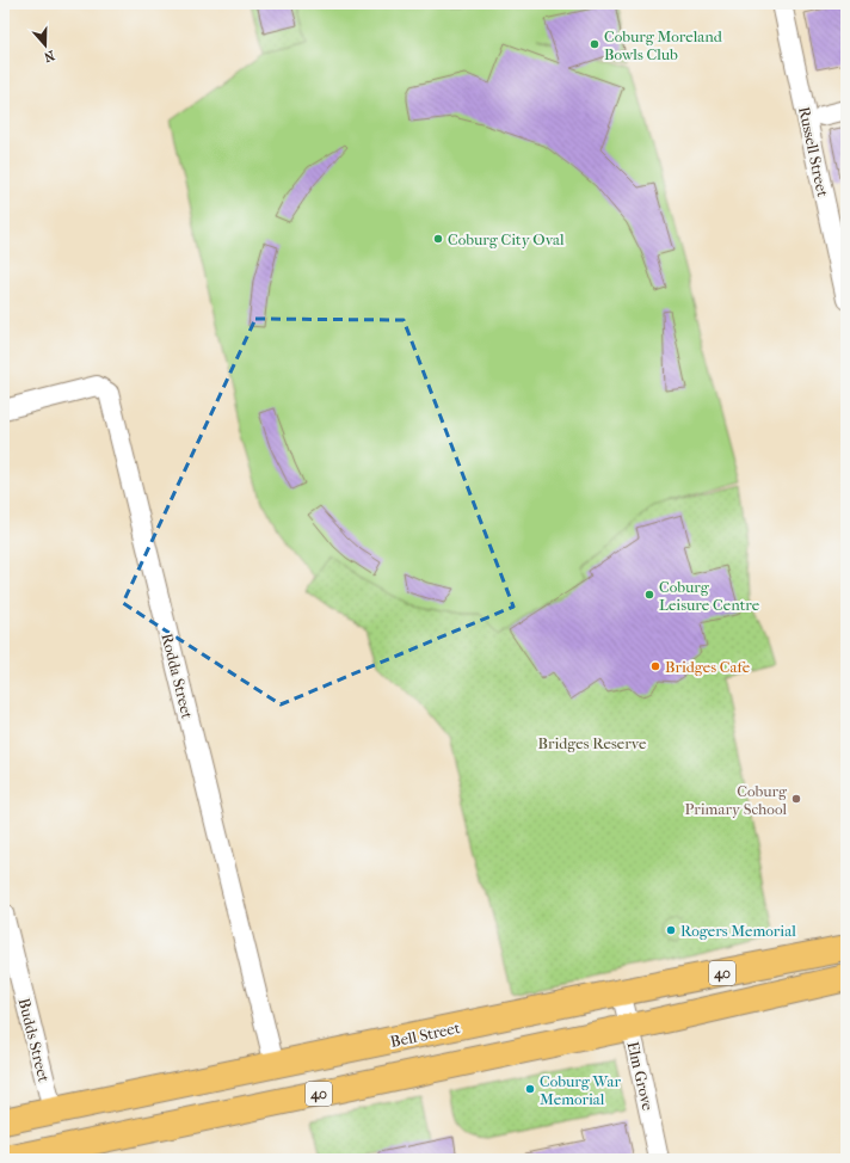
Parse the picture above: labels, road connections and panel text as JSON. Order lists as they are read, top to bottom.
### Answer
{
  "streets": {
    "highway": ["40", "Bell Street"],
    "street": [
      "Russell Street",
      "Rodda Street",
      "Budds Street",
      "Elm Grove"
    ]
  },
  "crossings": [
    ["Rodda Street", "Bell Street"],
    ["40", "Elm Grove"],
    ["Bell Street", "Budds Street"],
    ["Bell Street", "Elm Grove"]
  ],
  "parks": ["Bridges Reserve"],
  "places": [
    "Coburg Moreland Bowls Club",
    "Coburg City Oval",
    "Coburg Leisure Centre",
    "Bridges Cafe",
    "Coburg Primary School",
    "Rogers Memorial",
    "Coburg War Memorial"
  ],
  "north": "bottom"
}
